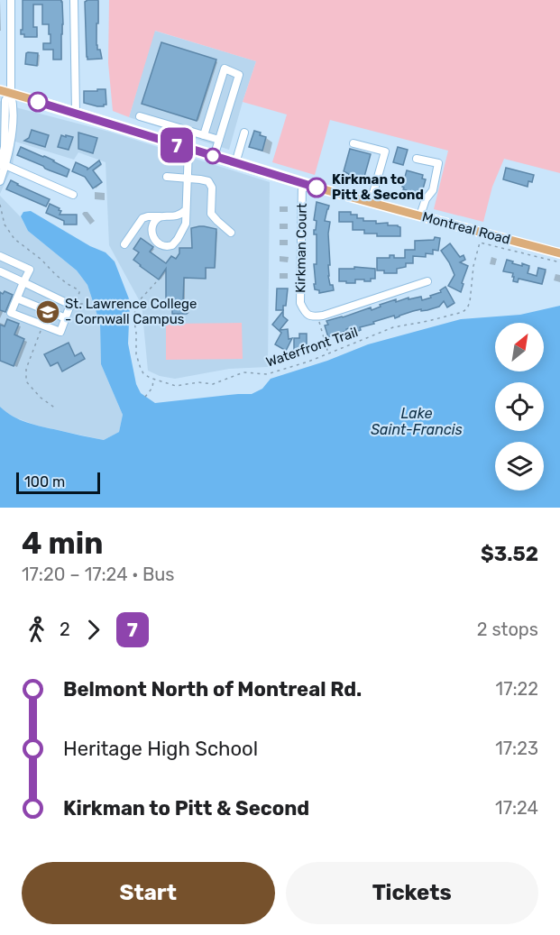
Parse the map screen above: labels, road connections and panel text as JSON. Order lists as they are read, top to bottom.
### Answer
{
  "streets": {
    "main road": ["Montreal Road"],
    "street": ["Kirkman Court"],
    "path": ["Waterfront Trail"]
  },
  "crossings": [
    ["Montreal Road", "Kirkman Court"]
  ],
  "water": ["Lake Saint-Francis"],
  "places": {
    "other": ["Kirkman to Pitt & Second"],
    "school or university": ["St. Lawrence College - Cornwall Campus"]
  },
  "lines": ["bus line 7"],
  "scale_bar": "100 m",
  "north": "top right",
  "page": {
    "on_map": "7",
    "scale": "100 m",
    "heading": ["4 min", "17:20 – 17:24 · Bus", "$3.52"],
    "legs": ["2", "7", "2 stops"],
    "list": [
      {
        "name": "Belmont North of Montreal Rd.",
        "value": "17:22"
      },
      {
        "name": "Heritage High School",
        "value": "17:23"
      },
      {
        "name": "Kirkman to Pitt & Second",
        "value": "17:24"
      }
    ],
    "buttons": ["Start", "Tickets"]
  }
}
